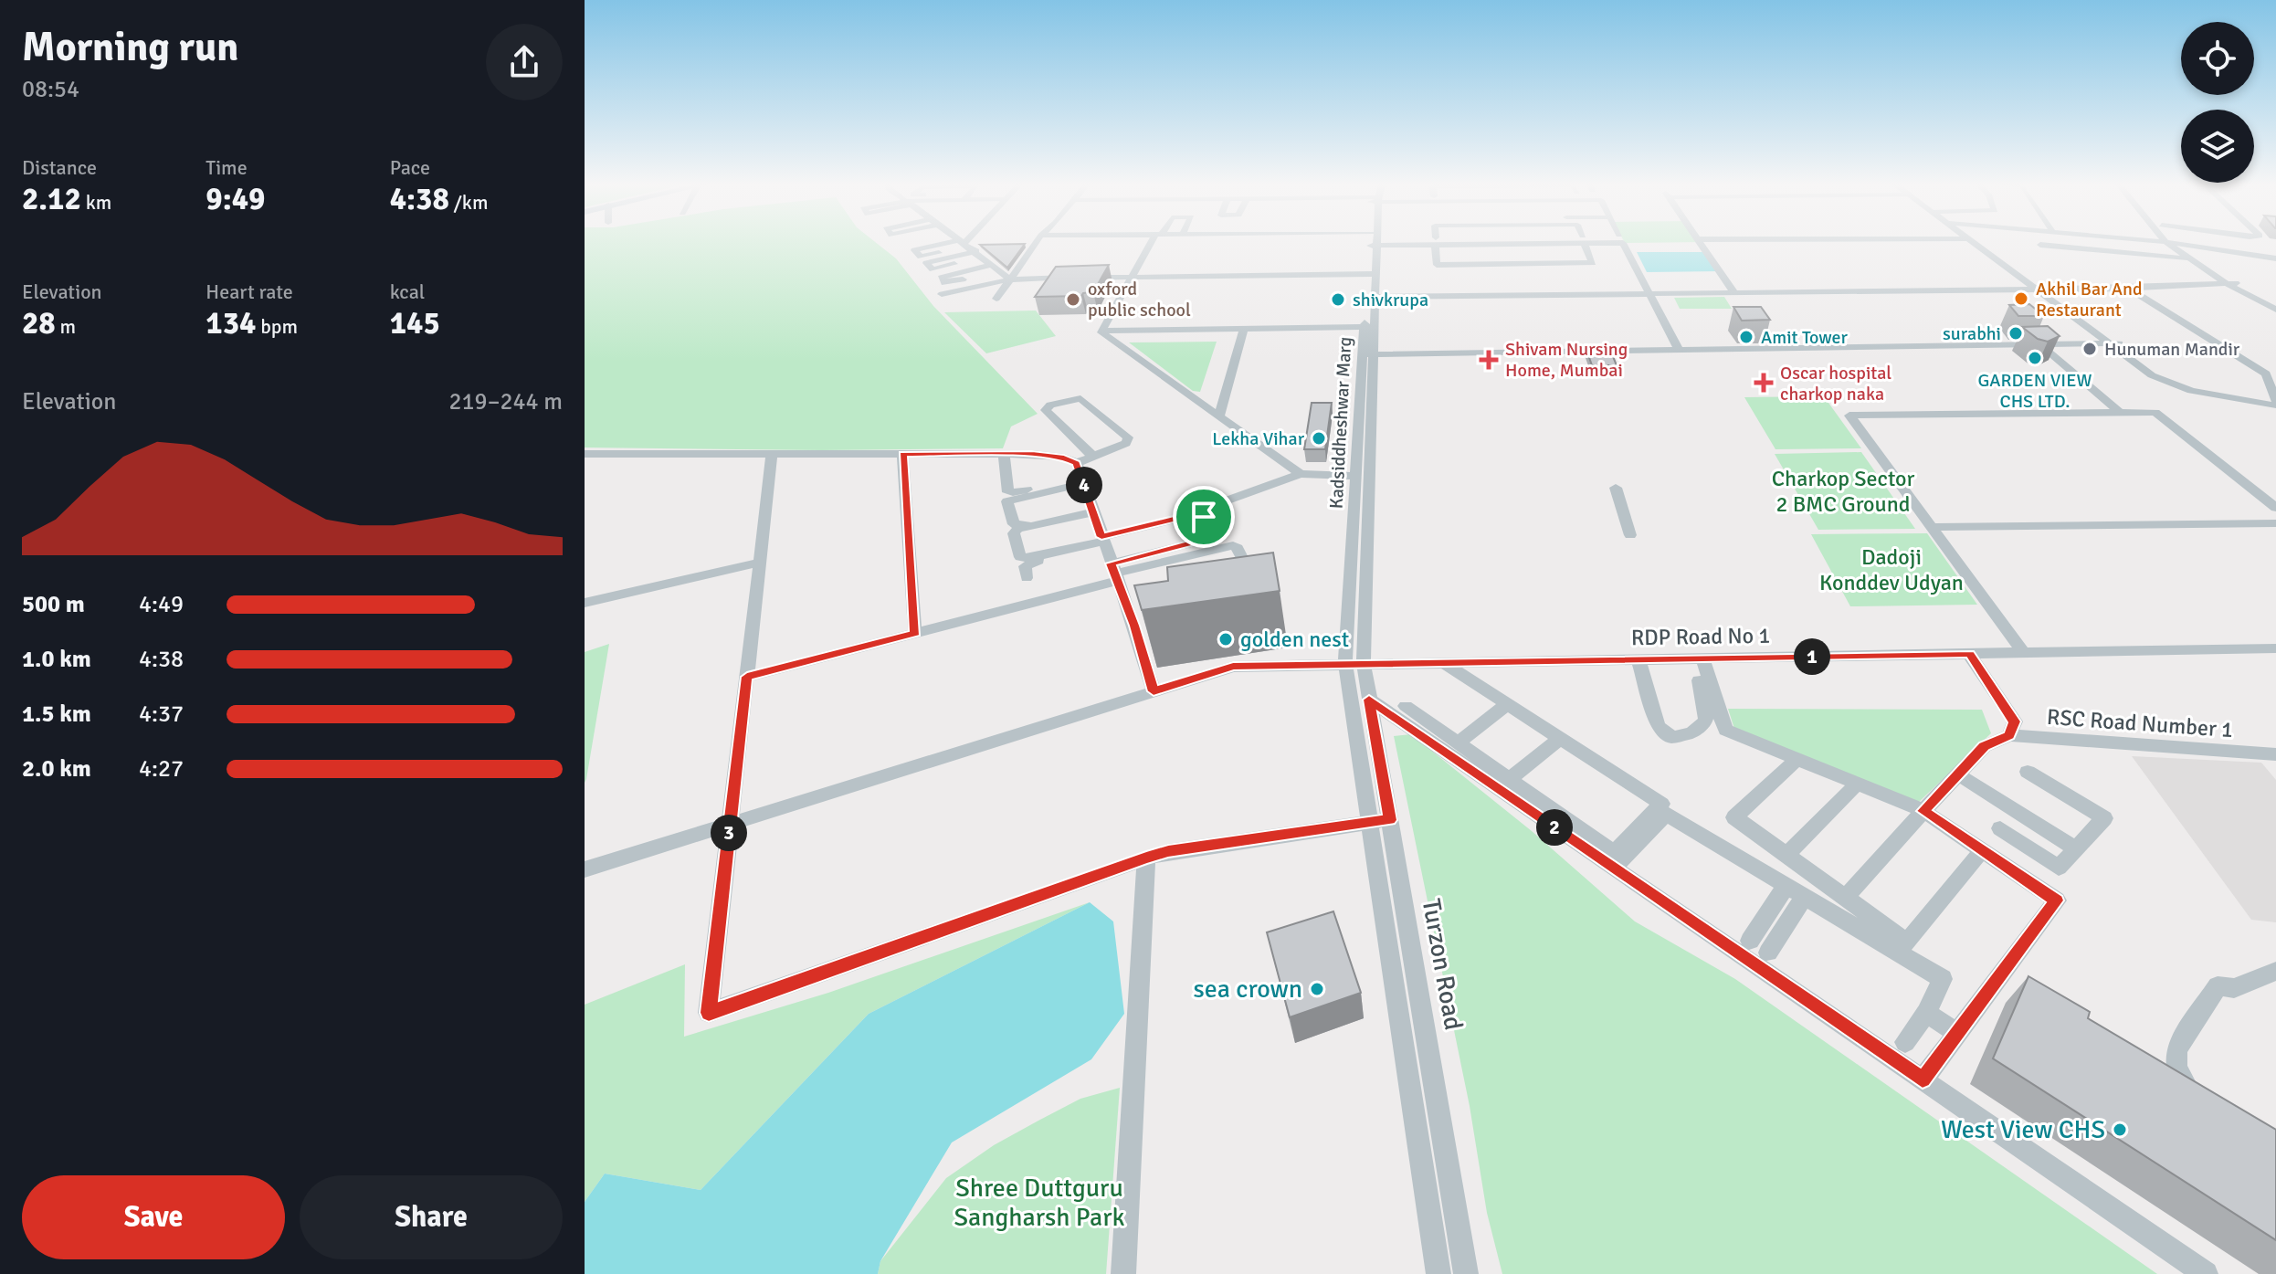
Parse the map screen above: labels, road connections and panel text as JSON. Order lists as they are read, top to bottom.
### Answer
{
  "streets": {
    "street": [
      "Kadsiddheshwar Marg",
      "RDP Road No 1",
      "RSC Road Number 1",
      "Turzon Road"
    ]
  },
  "crossings": [
    ["Kadsiddheshwar Marg", "RDP Road No 1"],
    ["Kadsiddheshwar Marg", "Turzon Road"],
    ["RDP Road No 1", "RSC Road Number 1"],
    ["RDP Road No 1", "Turzon Road"]
  ],
  "parks": ["Charkop Sector 2 BMC Ground", "Dadoji Konddev Udyan", "Shree Duttguru Sangharsh Park"],
  "places": {
    "other": [
      "Akhil Bar And Restaurant",
      "oxford public school",
      "shivkrupa",
      "surabhi",
      "Amit Tower",
      "Hunuman Mandir",
      "GARDEN VIEW CHS LTD.",
      "Lekha Vihar",
      "golden nest",
      "sea crown",
      "West View CHS"
    ],
    "health": ["Shivam Nursing Home, Mumbai", "Oscar hospital charkop naka"]
  },
  "page": {
    "heading": ["Morning run", "08:54"],
    "stats": [
      ["Distance", "2.12 km"],
      ["Time", "9:49"],
      ["Pace", "4:38 /km"],
      ["Elevation", "28 m"],
      ["Heart rate", "134 bpm"],
      ["kcal", "145"]
    ],
    "chart": ["Elevation", "219–244 m"],
    "pins": [
      "4",
      "1",
      "2",
      "3"
    ],
    "list": [
      {
        "name": "500 m",
        "note": "4:49"
      },
      {
        "name": "1.0 km",
        "note": "4:38"
      },
      {
        "name": "1.5 km",
        "note": "4:37"
      },
      {
        "name": "2.0 km",
        "note": "4:27"
      }
    ],
    "buttons": ["Save", "Share"]
  }
}
